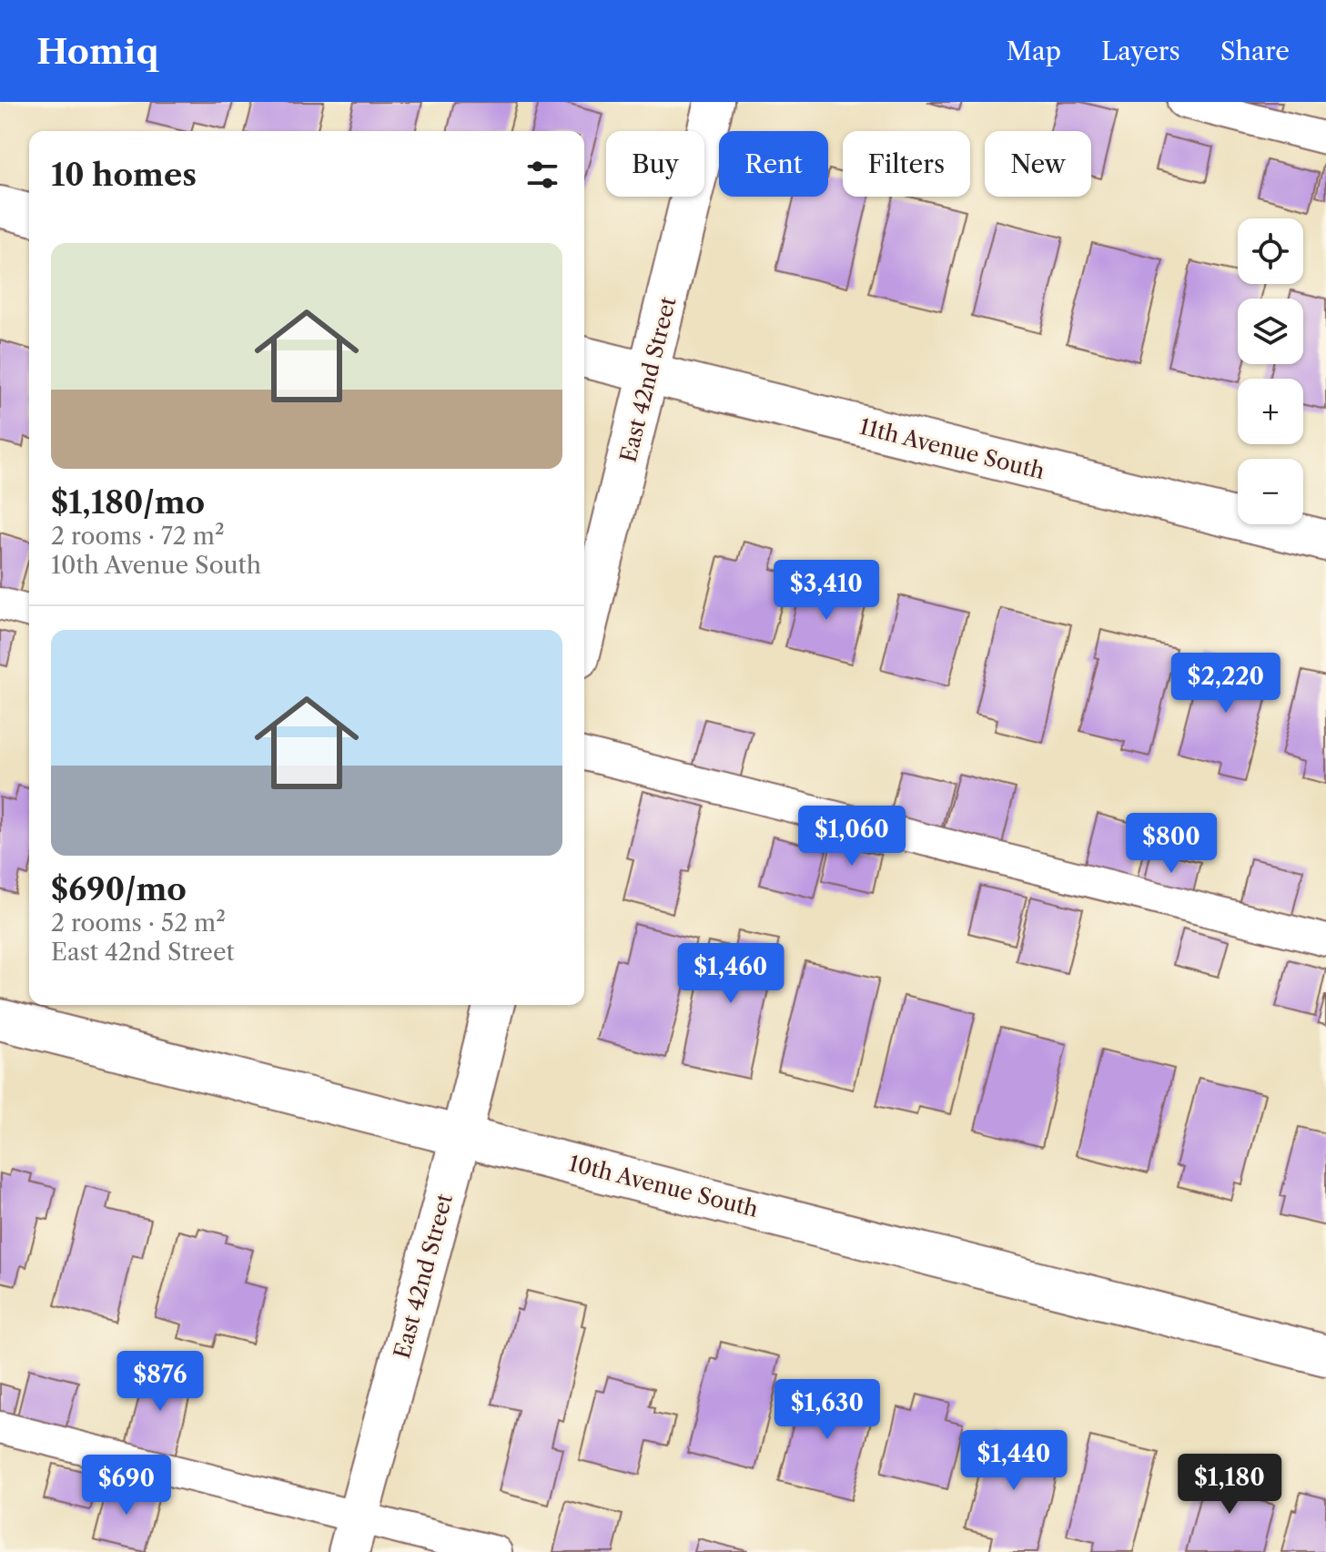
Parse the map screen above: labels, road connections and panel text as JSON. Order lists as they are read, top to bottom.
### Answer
{
  "streets": {
    "street": ["East 42nd Street", "11th Avenue South", "10th Avenue South"]
  },
  "crossings": [
    ["East 42nd Street", "11th Avenue South"],
    ["East 42nd Street", "10th Avenue South"]
  ],
  "page": {
    "header": "Homiq",
    "nav": ["Map", "Layers", "Share"],
    "chip": [
      "Buy",
      "Rent",
      "Filters",
      "New"
    ],
    "heading": "10 homes",
    "map_buttons": ["+", "−"],
    "list": [
      {
        "name": "$1,180/mo",
        "note": "2 rooms · 72 m² · 10th Avenue South"
      },
      {
        "name": "$690/mo",
        "note": "2 rooms · 52 m² · East 42nd Street"
      }
    ],
    "price": [
      "$3,410",
      "$2,220",
      "$1,060",
      "$800",
      "$1,460",
      "$876",
      "$1,630",
      "$1,440",
      "$1,180",
      "$690"
    ]
  }
}
